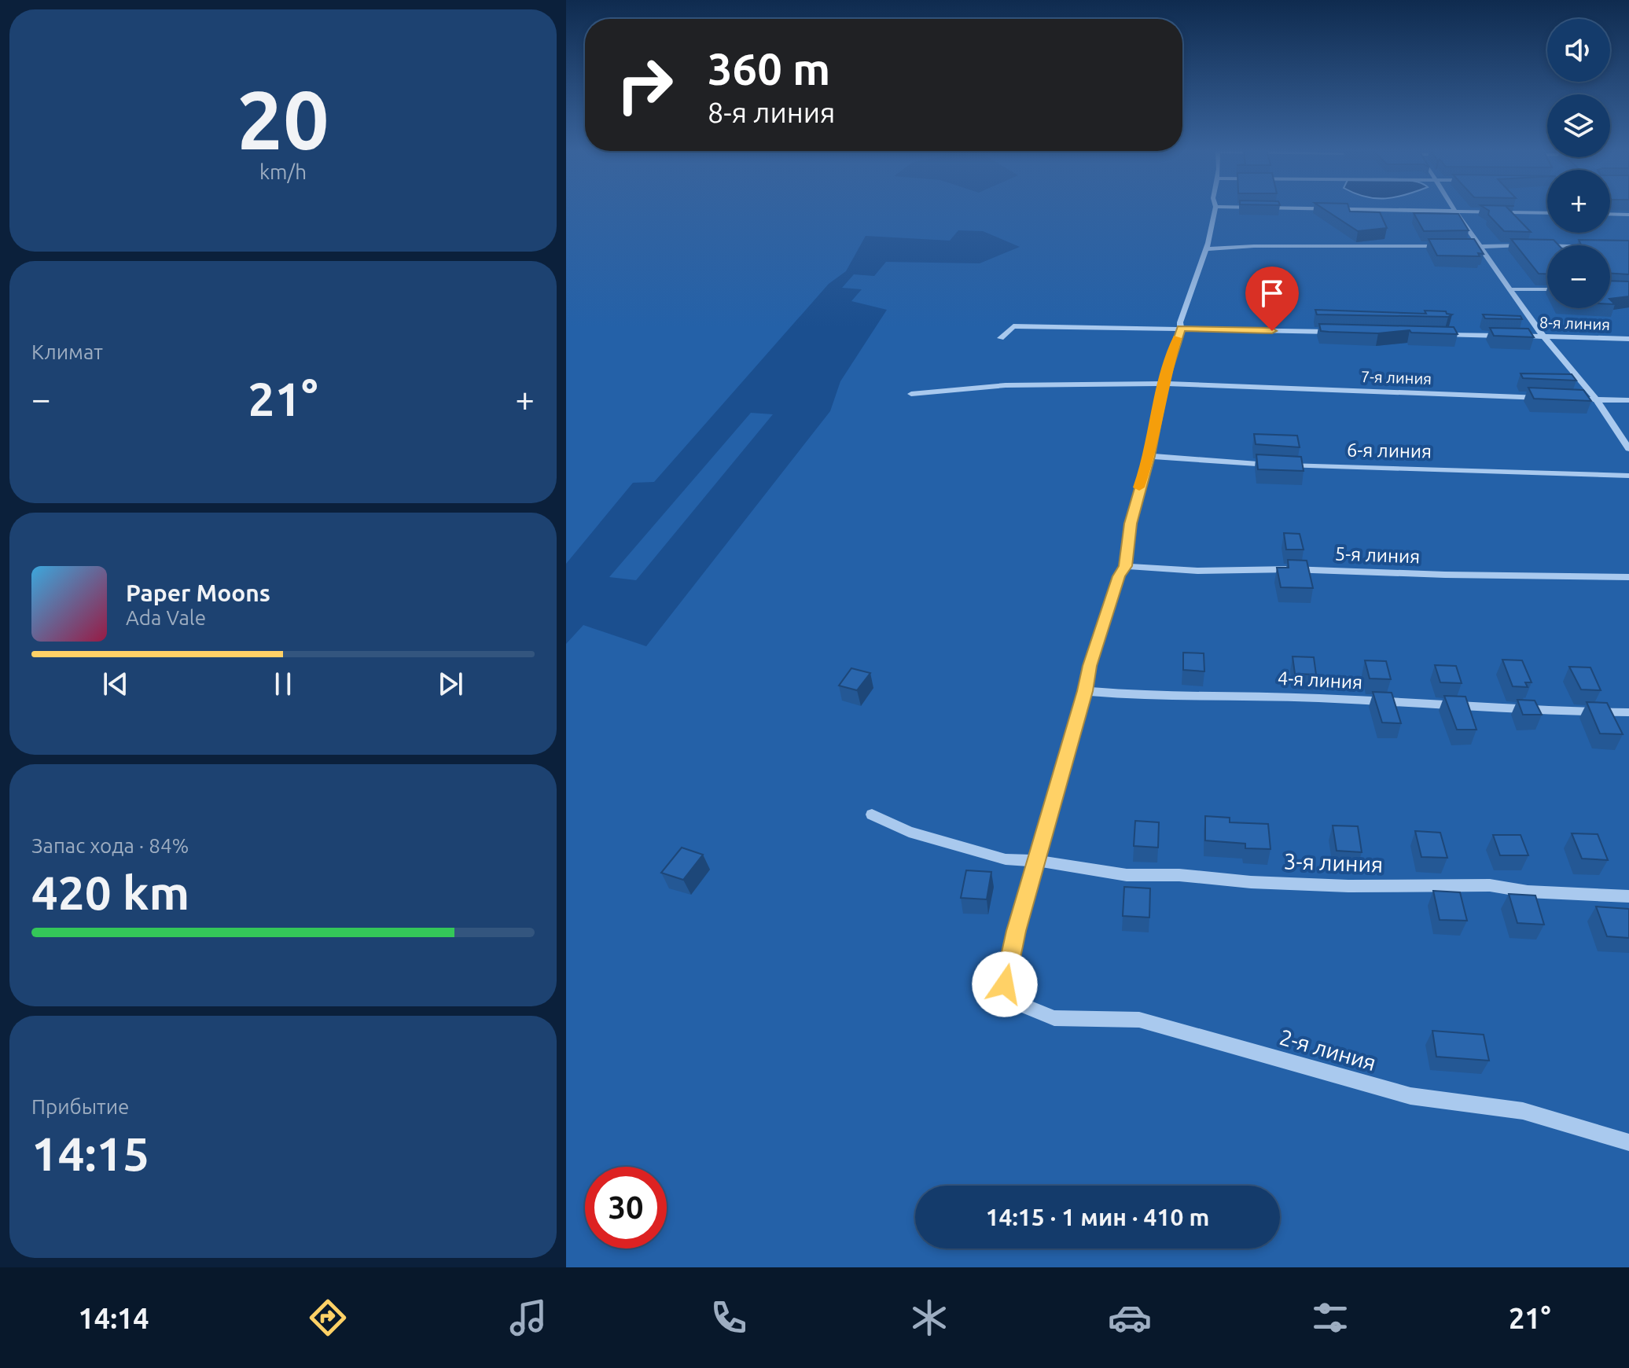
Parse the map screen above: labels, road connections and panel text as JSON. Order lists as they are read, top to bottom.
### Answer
{
  "streets": {
    "street": [
      "8-я линия",
      "7-я линия",
      "6-я линия",
      "5-я линия",
      "4-я линия",
      "3-я линия",
      "2-я линия"
    ]
  },
  "crossings": [
    ["3-я линия", "2-я линия"]
  ],
  "page": {
    "tile": [
      ["20", "km/h"],
      "Климат",
      ["Запас хода · 84%", "420 km"],
      ["Прибытие", "14:15"]
    ],
    "map_buttons": ["+", "−"],
    "turn": ["360 m", "8-я линия"],
    "heat": ["−", "21°", "+"],
    "song": ["Paper Moons", "Ada Vale"],
    "limit": "30",
    "trip": "14:15 · 1 мин · 410 m",
    "tabs": ["14:14", "21°"]
  }
}
